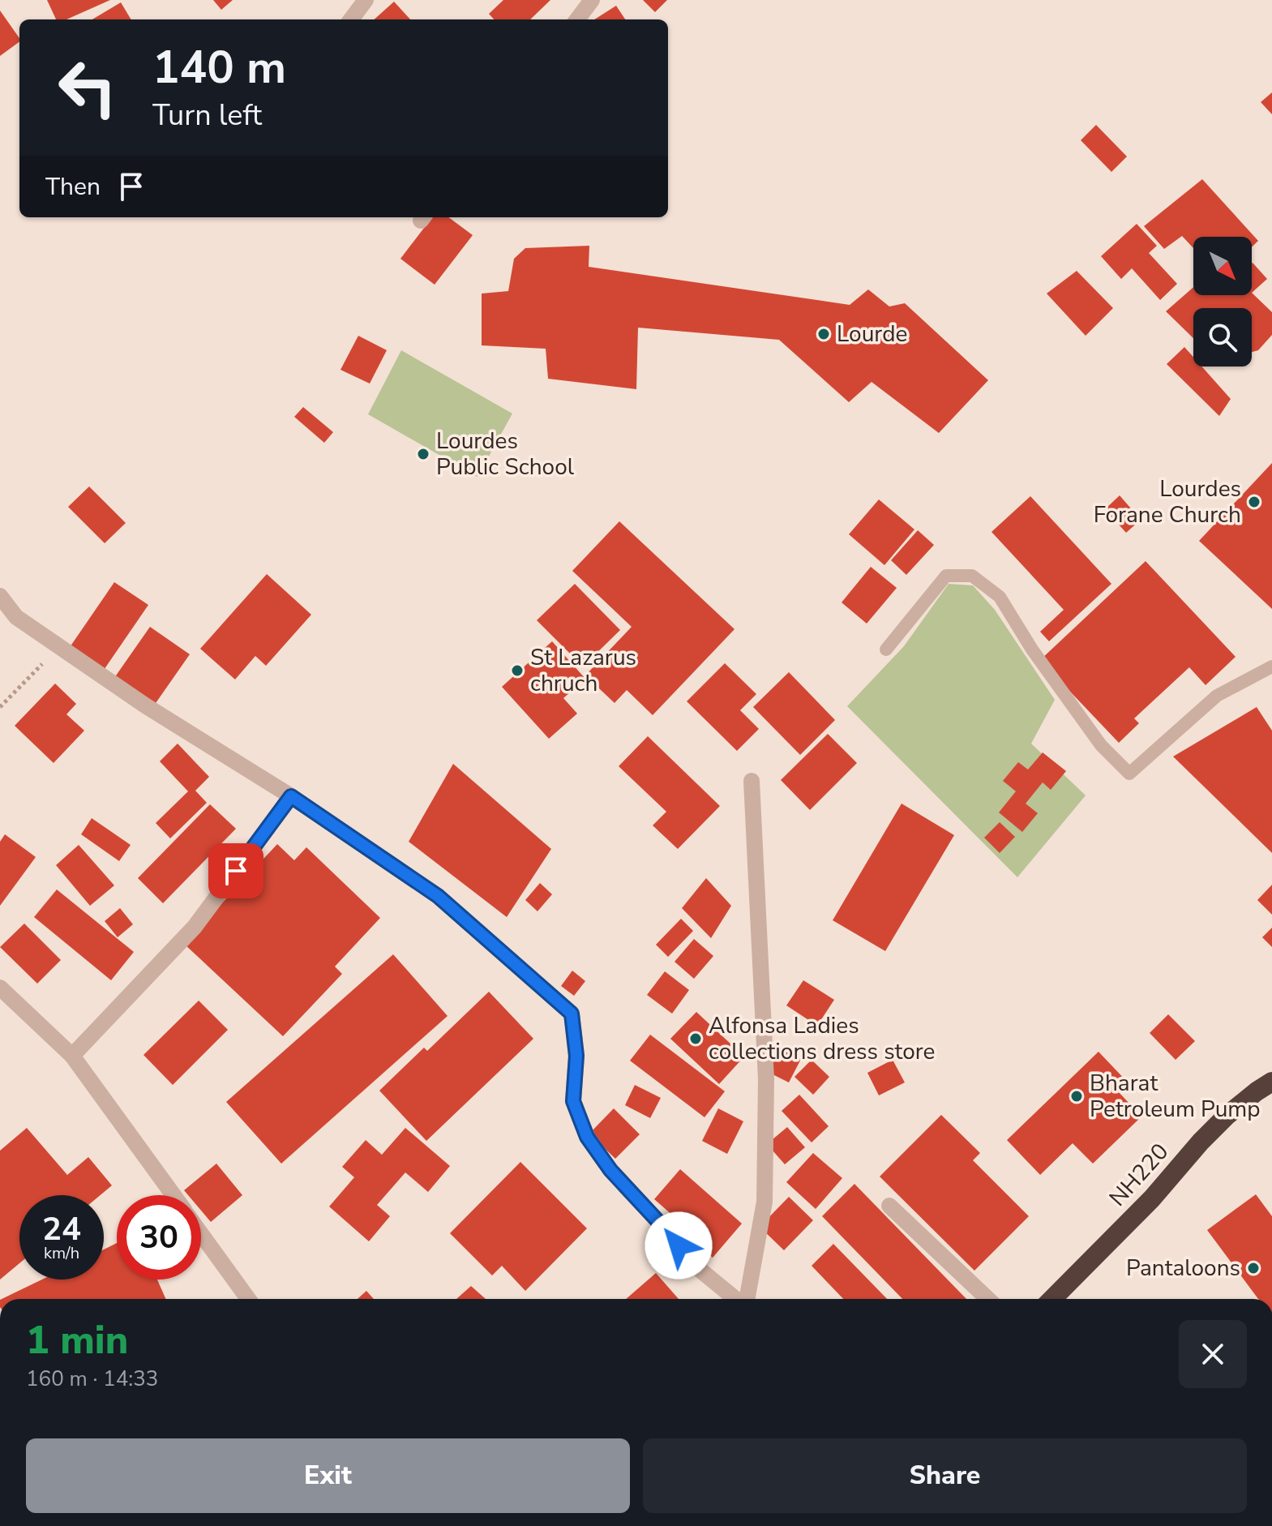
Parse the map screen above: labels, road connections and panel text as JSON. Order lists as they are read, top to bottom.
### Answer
{
  "streets": {
    "highway": ["NH220"]
  },
  "places": [
    "Lourde",
    "Lourdes Public School",
    "Lourdes Forane Church",
    "St Lazarus chruch",
    "Alfonsa Ladies collections dress store",
    "Bharat Petroleum Pump",
    "Pantaloons"
  ],
  "north": "bottom right",
  "page": {
    "turn": ["140 m", "Turn left"],
    "then": "Then",
    "speed": "24 km/h",
    "limit": "30",
    "heading": ["1 min", "160 m · 14:33"],
    "buttons": ["Exit", "Share"]
  }
}
